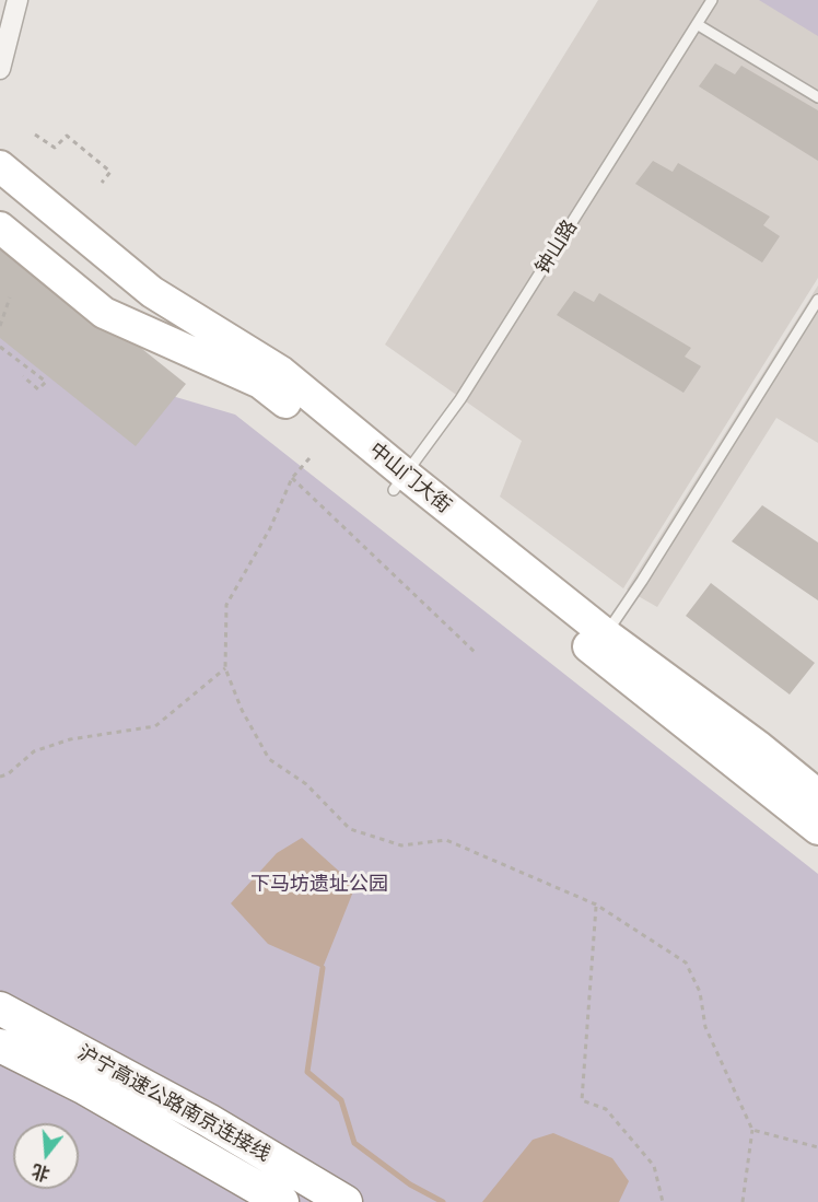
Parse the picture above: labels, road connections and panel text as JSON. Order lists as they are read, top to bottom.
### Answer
{
  "streets": {
    "highway": ["沪宁高速公路南京连接线"],
    "main road": ["中山门大街"],
    "lane": ["钟山路"]
  },
  "crossings": [
    ["钟山路", "中山门大街"]
  ],
  "parks": ["下马坊遗址公园"],
  "north": "bottom"
}
